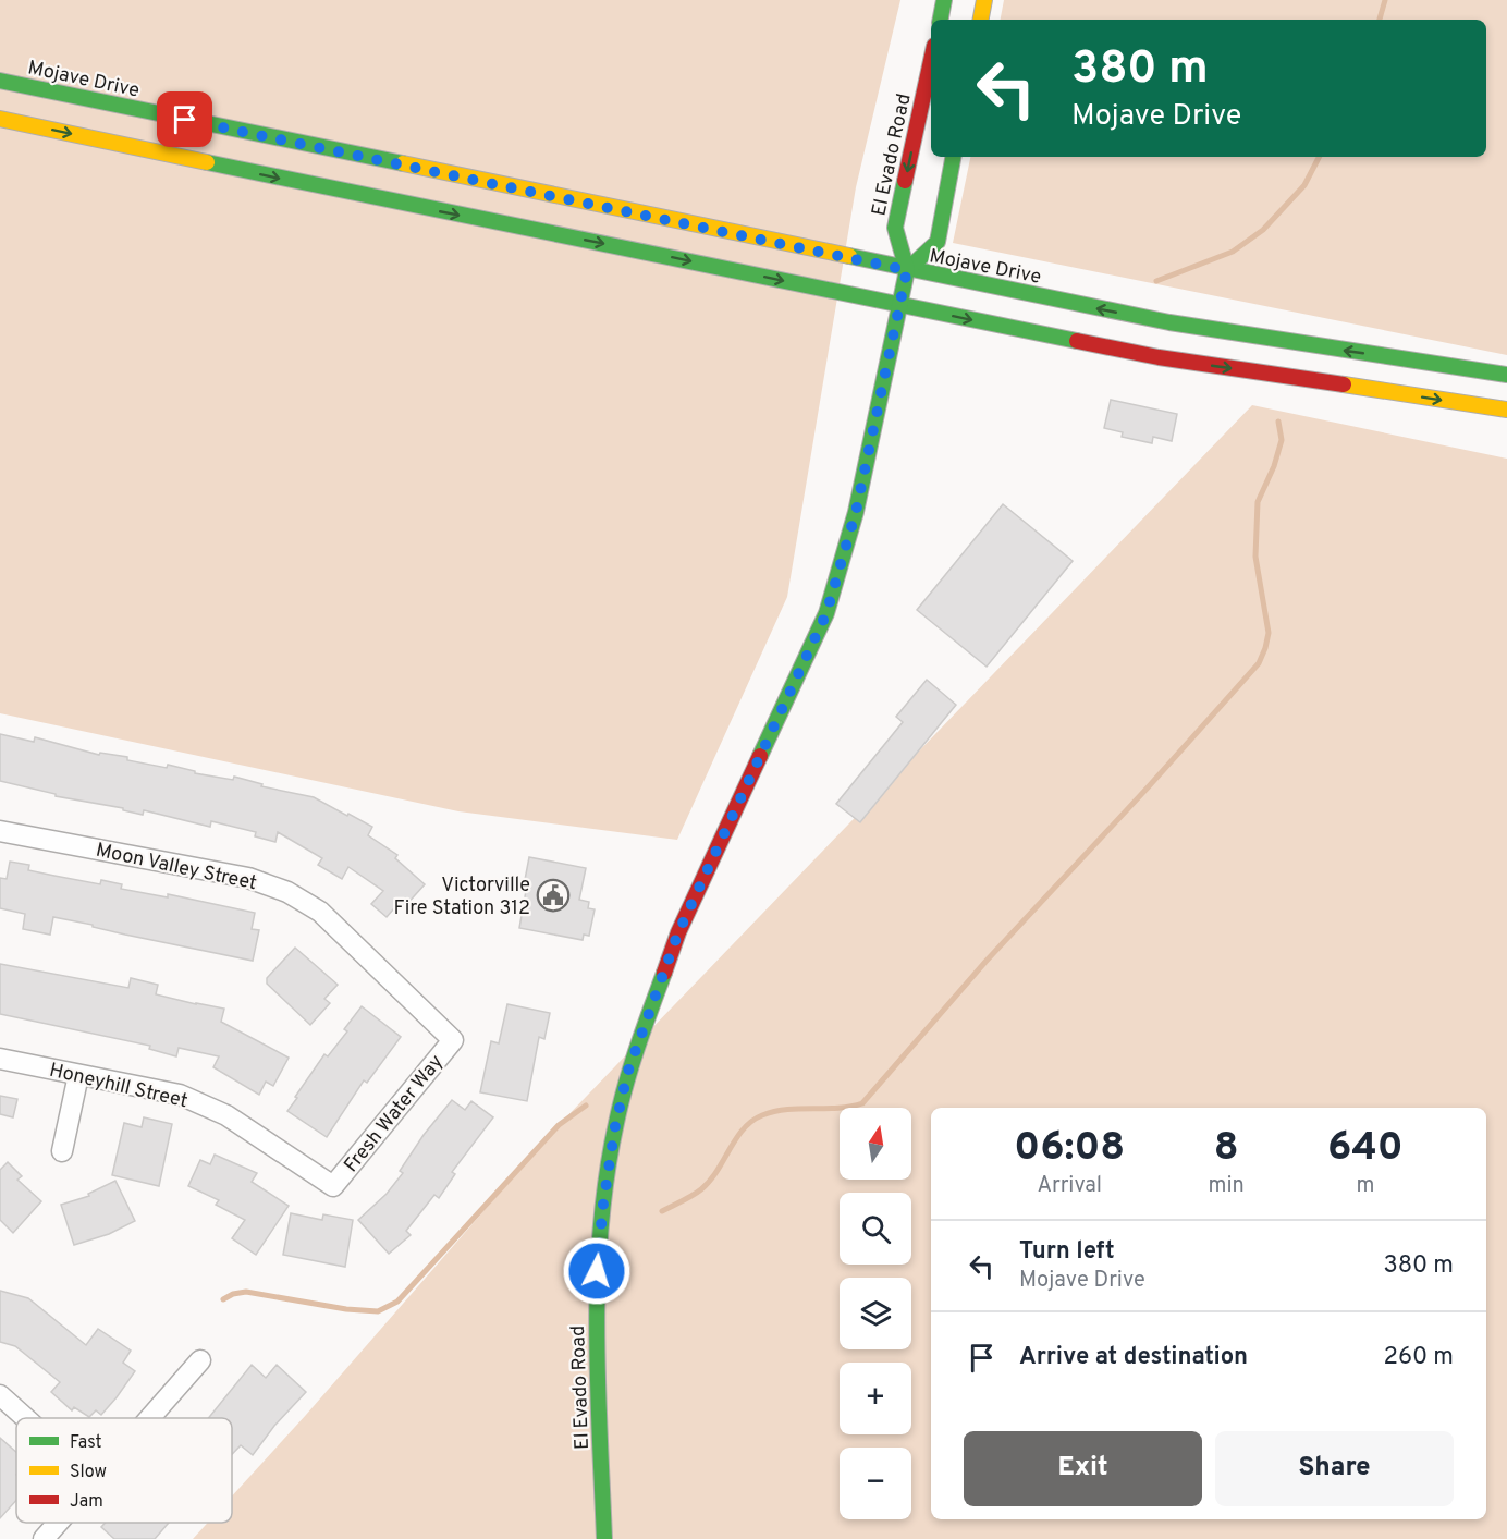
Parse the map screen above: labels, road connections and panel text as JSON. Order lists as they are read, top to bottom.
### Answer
{
  "streets": {
    "main road": ["Mojave Drive", "El Evado Road"],
    "street": ["Moon Valley Street", "Honeyhill Street", "Fresh Water Way"]
  },
  "crossings": [
    ["Mojave Drive", "El Evado Road"],
    ["Moon Valley Street", "Fresh Water Way"],
    ["Honeyhill Street", "Fresh Water Way"]
  ],
  "places": {
    "public building": ["Victorville Fire Station 312"]
  },
  "legend": ["Fast", "Slow", "Jam"],
  "north": "top",
  "page": {
    "turn": ["380 m", "Mojave Drive"],
    "map_buttons": ["+", "−"],
    "eta": [
      "06:08",
      "Arrival",
      "8",
      "min",
      "640",
      "m"
    ],
    "list": [
      {
        "name": "Turn left",
        "note": "Mojave Drive",
        "value": "380 m"
      },
      {
        "name": "Arrive at destination",
        "value": "260 m"
      }
    ],
    "buttons": ["Exit", "Share"]
  }
}
